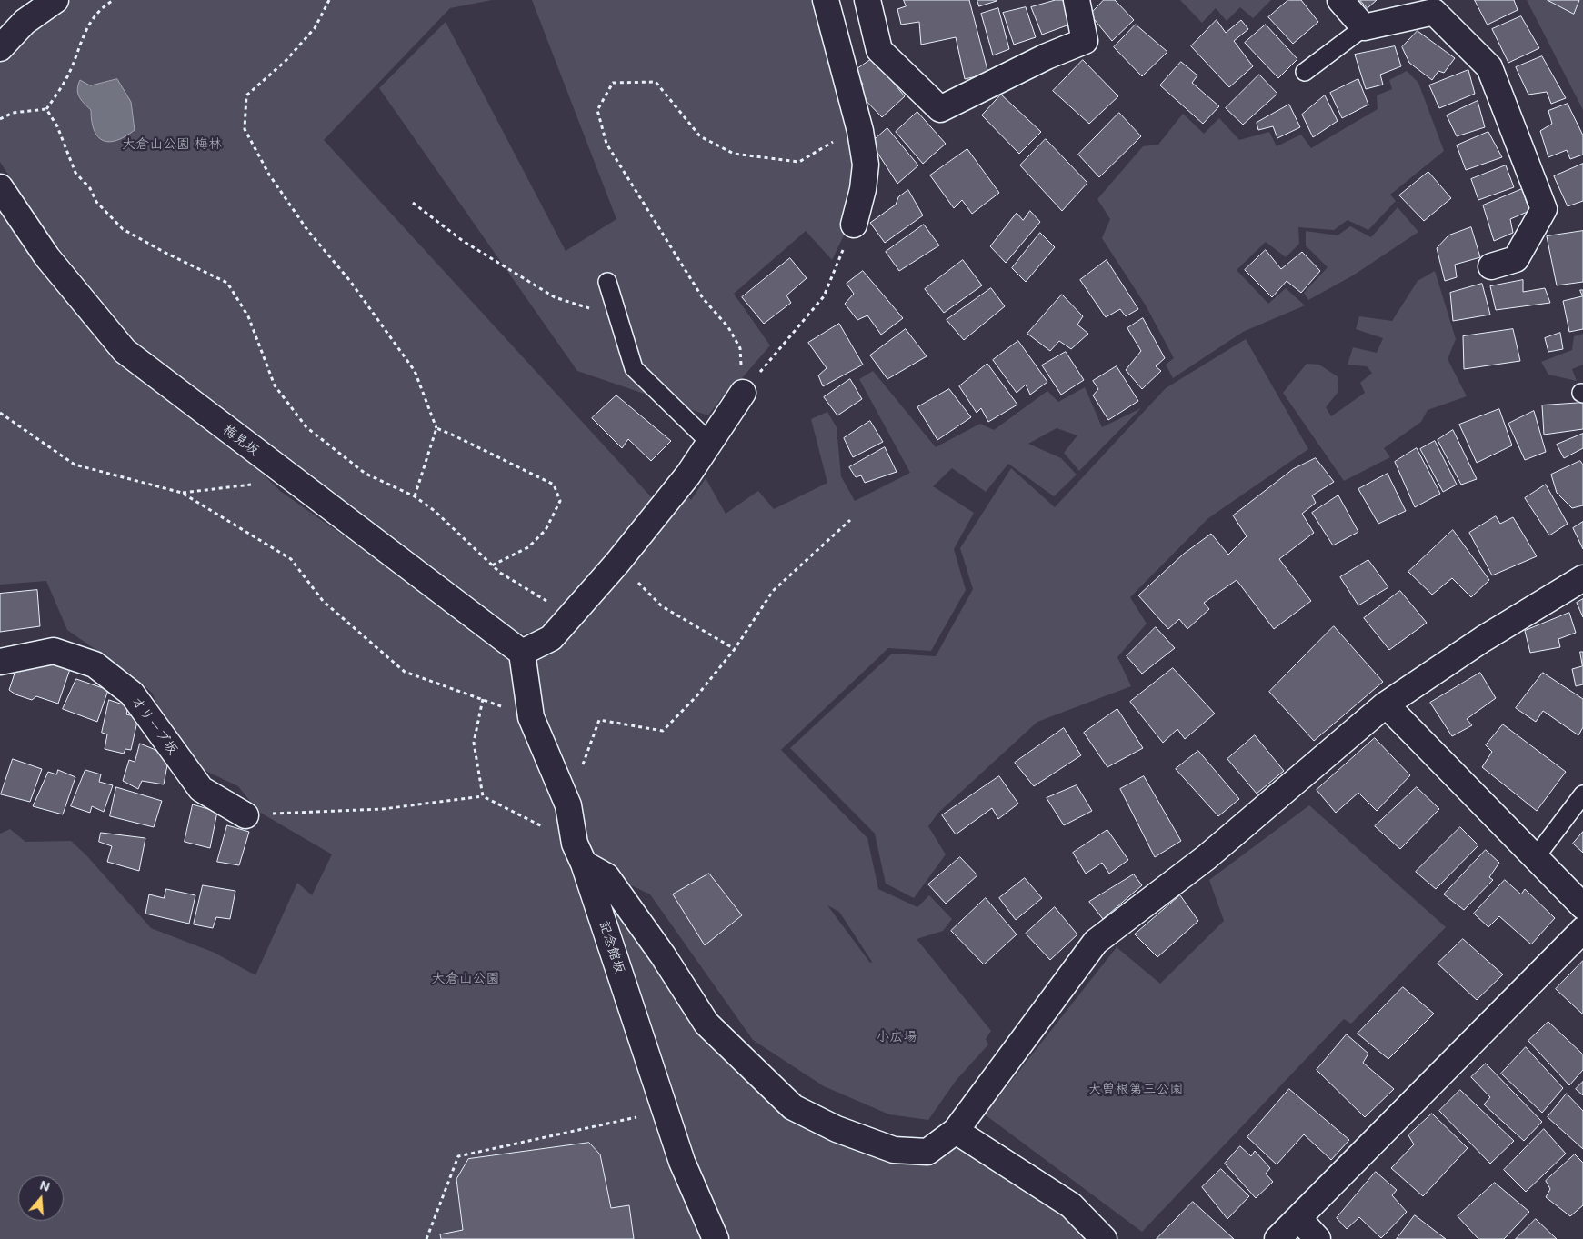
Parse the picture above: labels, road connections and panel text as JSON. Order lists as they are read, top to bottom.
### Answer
{
  "streets": {
    "street": ["梅見坂", "オリーブ坂", "記念館坂"]
  },
  "crossings": [
    ["梅見坂", "記念館坂"]
  ],
  "parks": [
    "大倉山公園 梅林",
    "大倉山公園",
    "小広場",
    "大曽根第三公園"
  ],
  "north": "top"
}
